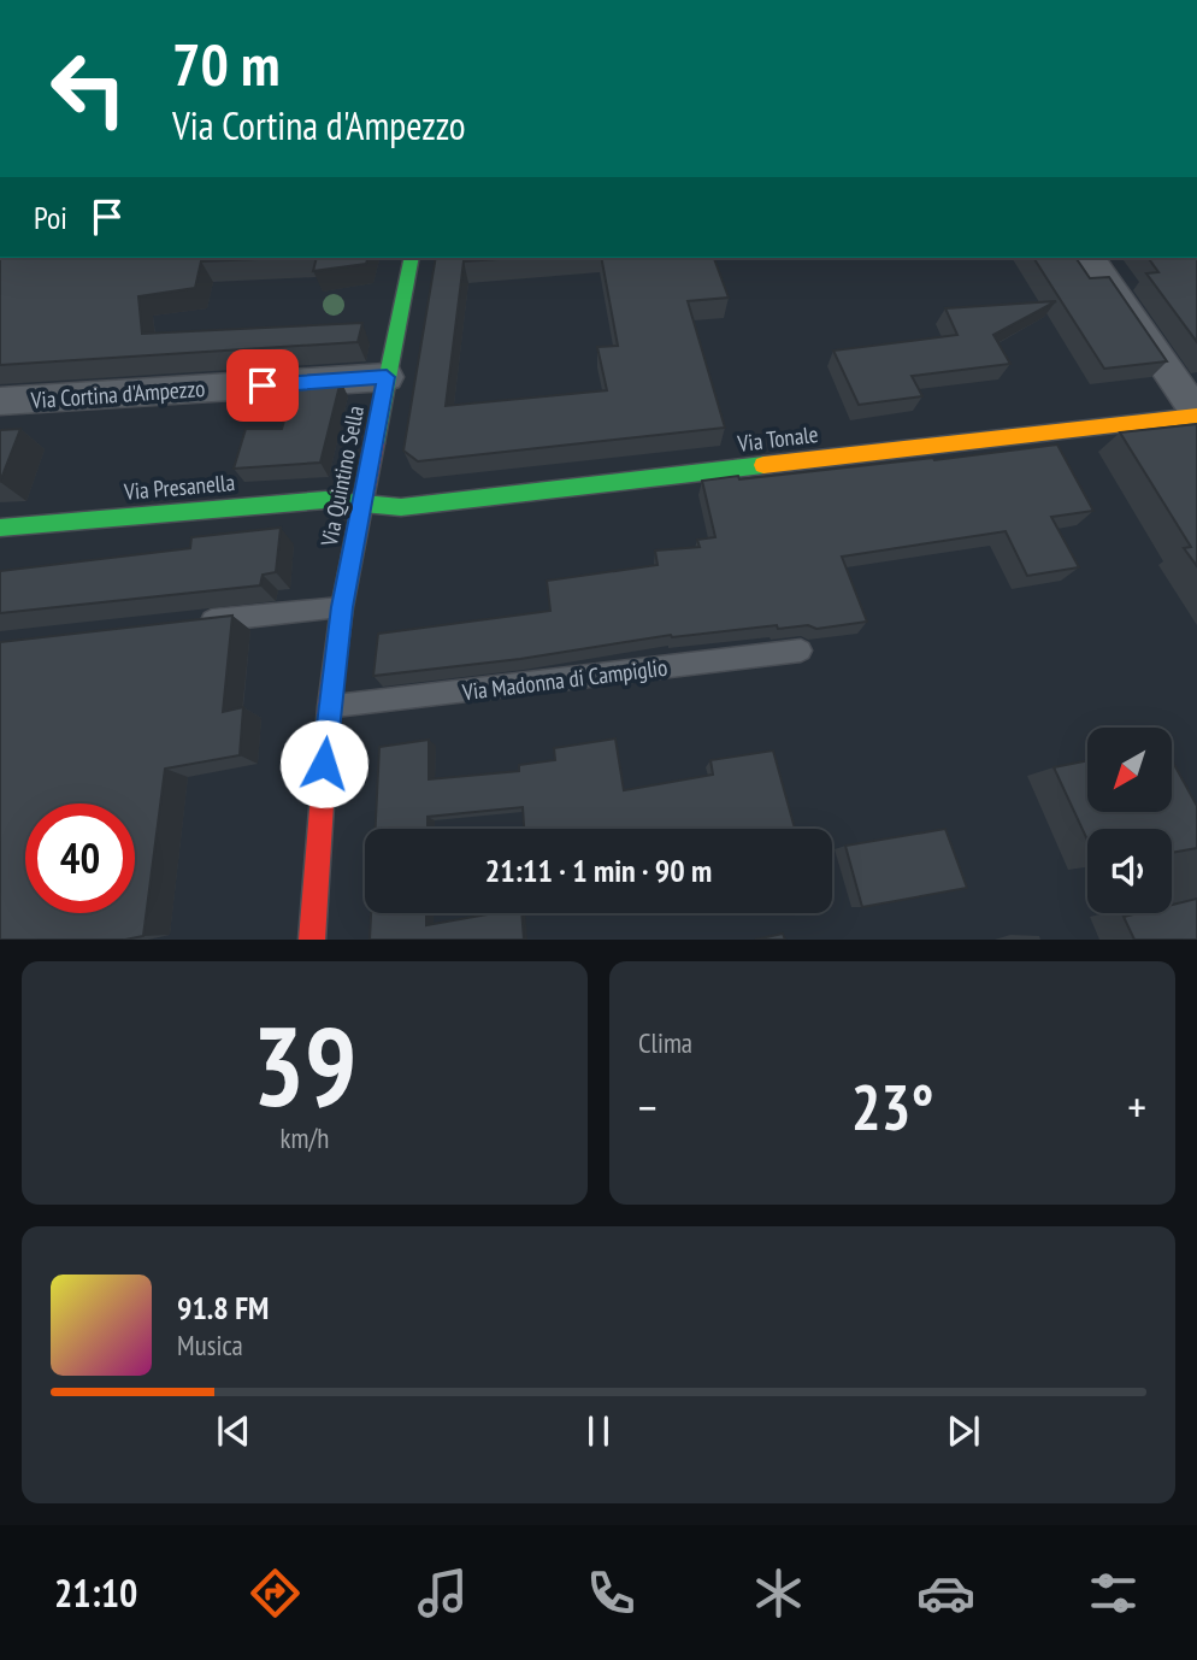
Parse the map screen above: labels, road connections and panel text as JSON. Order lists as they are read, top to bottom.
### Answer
{
  "streets": {
    "street": [
      "Via Cortina d'Ampezzo",
      "Via Tonale",
      "Via Quintino Sella",
      "Via Presanella"
    ],
    "lane": ["Via Madonna di Campiglio"]
  },
  "crossings": [
    ["Via Cortina d'Ampezzo", "Via Quintino Sella"],
    ["Via Tonale", "Via Quintino Sella"],
    ["Via Tonale", "Via Presanella"],
    ["Via Quintino Sella", "Via Presanella"],
    ["Via Quintino Sella", "Via Madonna di Campiglio"]
  ],
  "north": "bottom left",
  "page": {
    "turn": ["70 m", "Via Cortina d'Ampezzo"],
    "then": "Poi",
    "limit": "40",
    "trip": "21:11 · 1 min · 90 m",
    "tile": [
      ["39", "km/h"],
      "Clima"
    ],
    "heat": ["−", "23°", "+"],
    "song": ["91.8 FM", "Musica"],
    "tabs": "21:10"
  }
}
